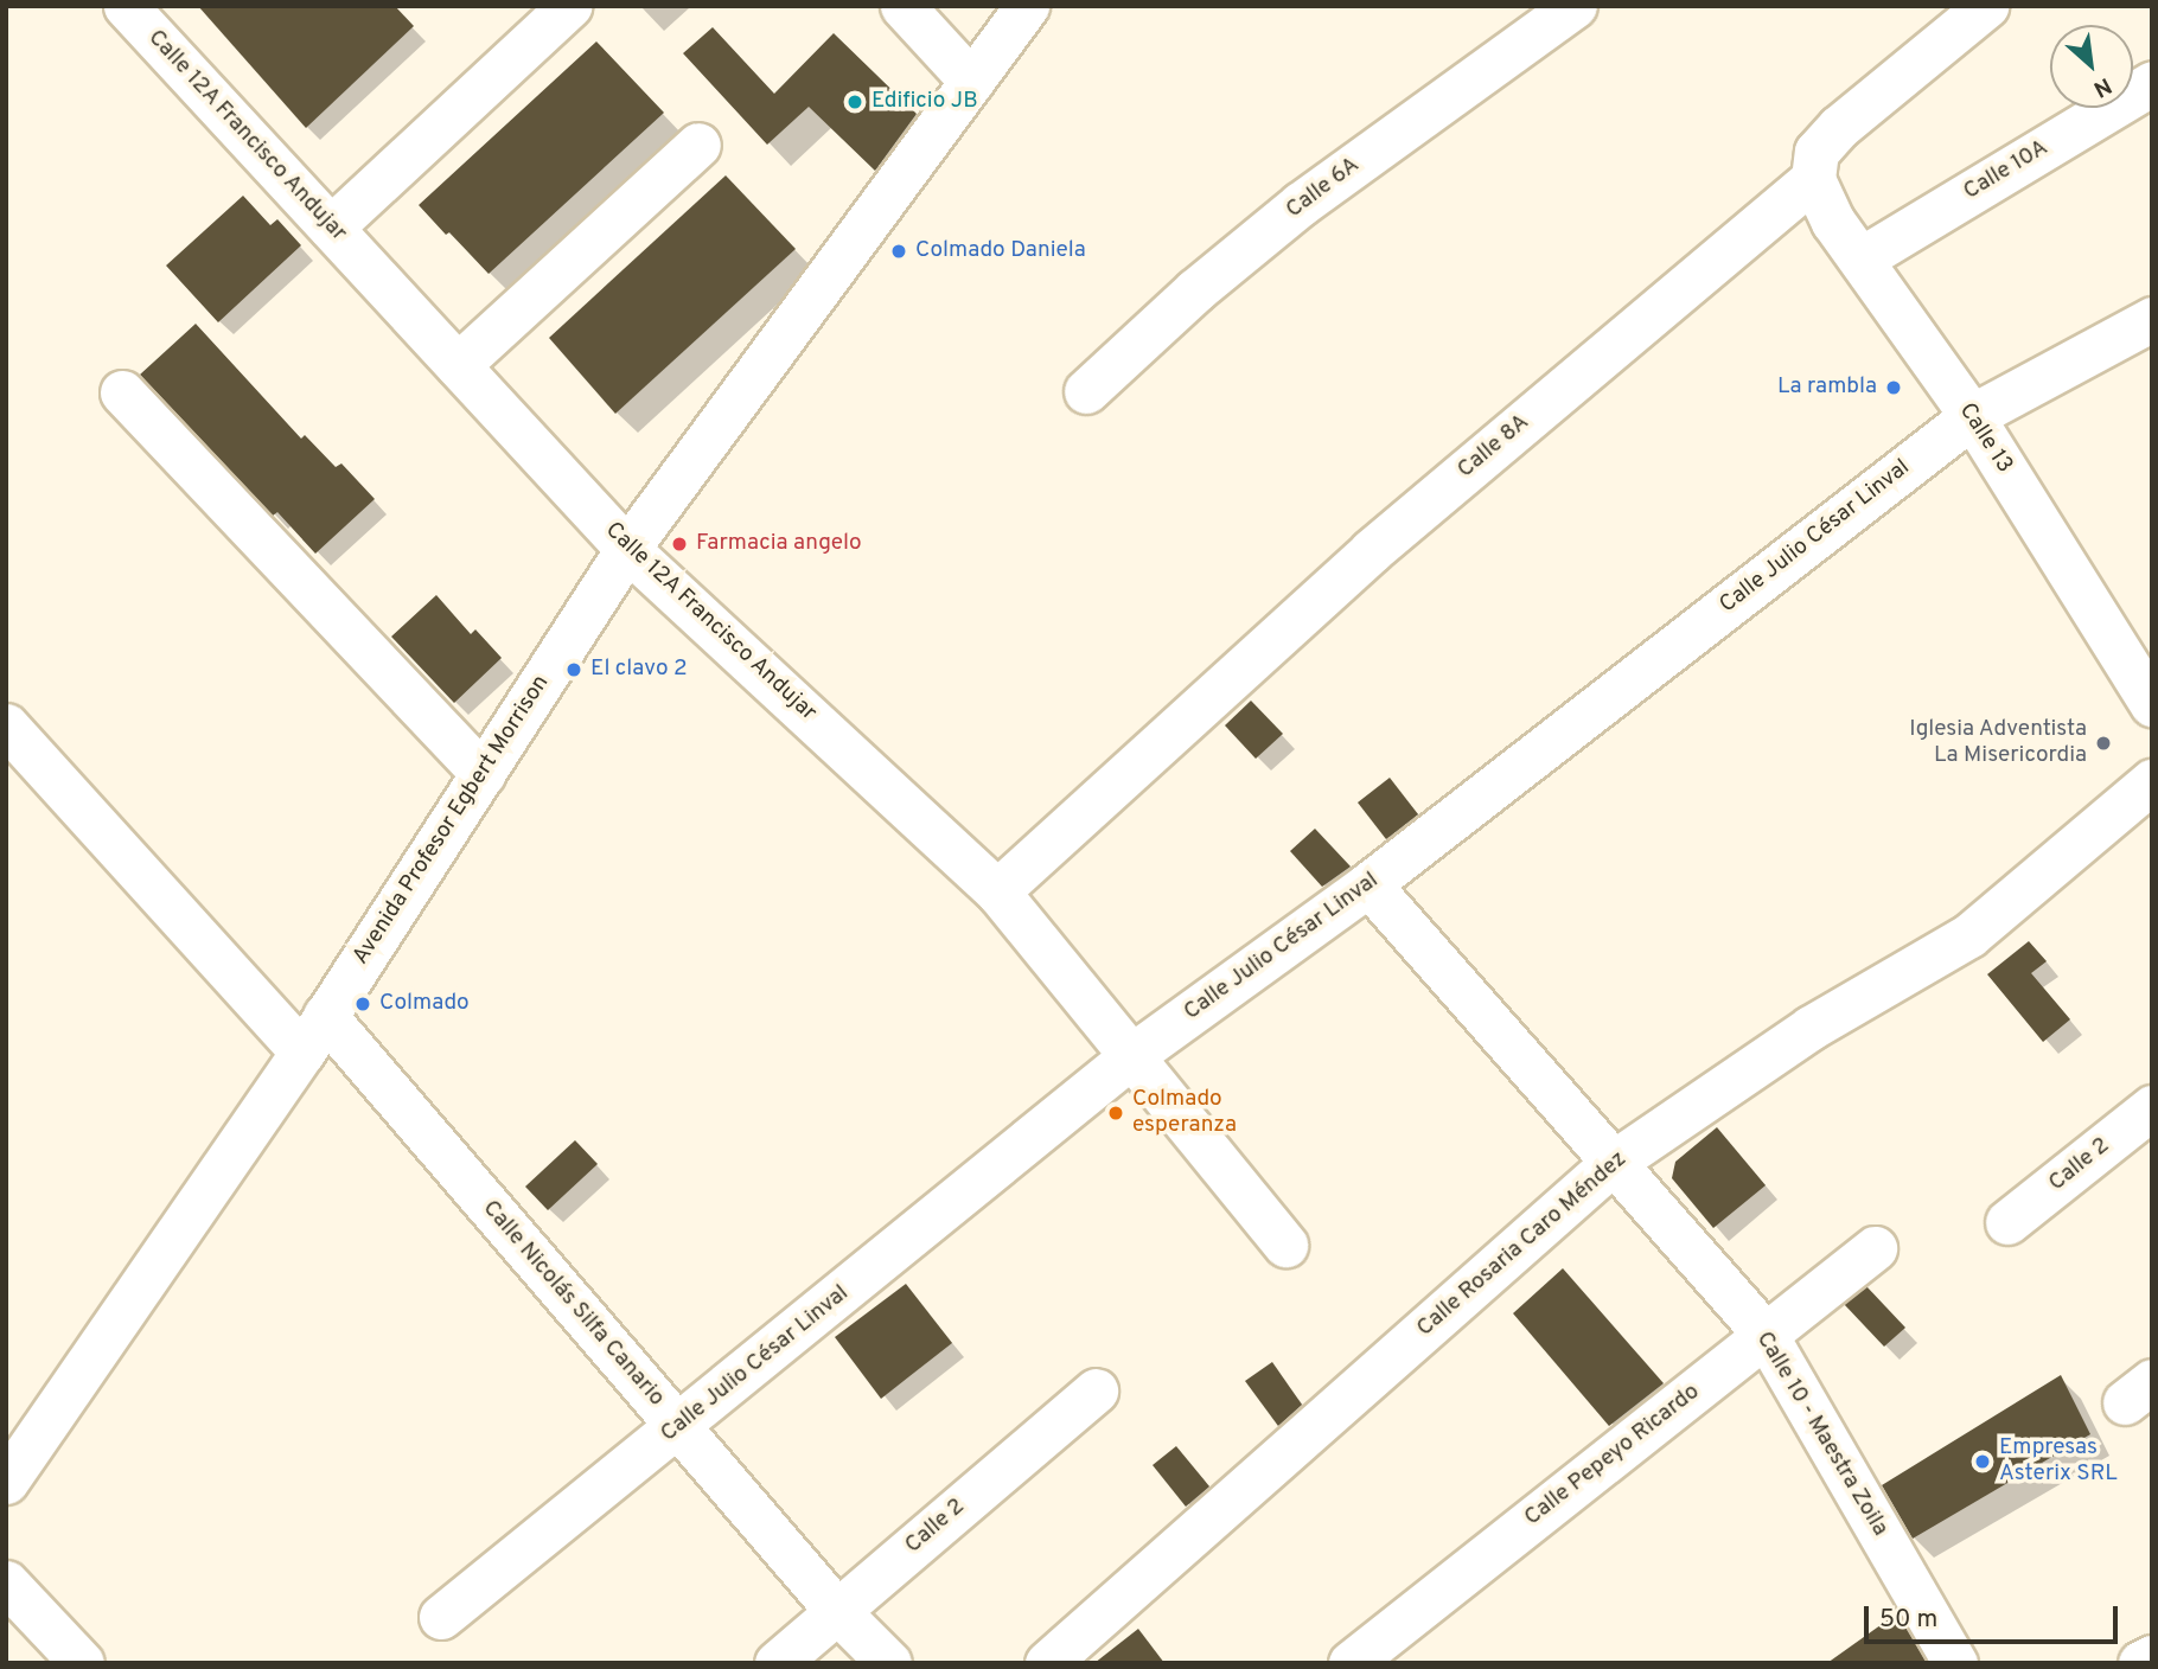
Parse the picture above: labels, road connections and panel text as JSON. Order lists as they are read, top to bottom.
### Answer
{
  "streets": {
    "street": [
      "Calle 12A Francisco Andujar",
      "Calle 10A",
      "Calle 6A",
      "Calle 13",
      "Calle 8A",
      "Calle Julio César Linval",
      "Avenida Profesor Egbert Morrison",
      "Calle 2",
      "Calle Rosaria Caro Méndez",
      "Calle Nicolás Silfa Canario",
      "Calle 10 - Maestra Zoila",
      "Calle Pepeyo Ricardo"
    ]
  },
  "crossings": [
    ["Calle 12A Francisco Andujar", "Calle 8A"],
    ["Calle 12A Francisco Andujar", "Calle Julio César Linval"],
    ["Calle 12A Francisco Andujar", "Avenida Profesor Egbert Morrison"],
    ["Calle 10A", "Calle 13"],
    ["Calle 13", "Calle 8A"],
    ["Calle 13", "Calle Julio César Linval"],
    ["Calle Julio César Linval", "Calle Nicolás Silfa Canario"],
    ["Calle Julio César Linval", "Calle 10 - Maestra Zoila"],
    ["Avenida Profesor Egbert Morrison", "Calle Nicolás Silfa Canario"],
    ["Calle 2", "Calle Nicolás Silfa Canario"],
    ["Calle Rosaria Caro Méndez", "Calle 10 - Maestra Zoila"],
    ["Calle 10 - Maestra Zoila", "Calle Pepeyo Ricardo"]
  ],
  "places": [
    "Edificio JB",
    "Colmado Daniela",
    "La rambla",
    "Farmacia angelo",
    "El clavo 2",
    "Iglesia Adventista La Misericordia",
    "Colmado",
    "Colmado esperanza",
    "Empresas Asterix SRL"
  ],
  "scale_bar": "50 m",
  "north": "bottom right"
}
